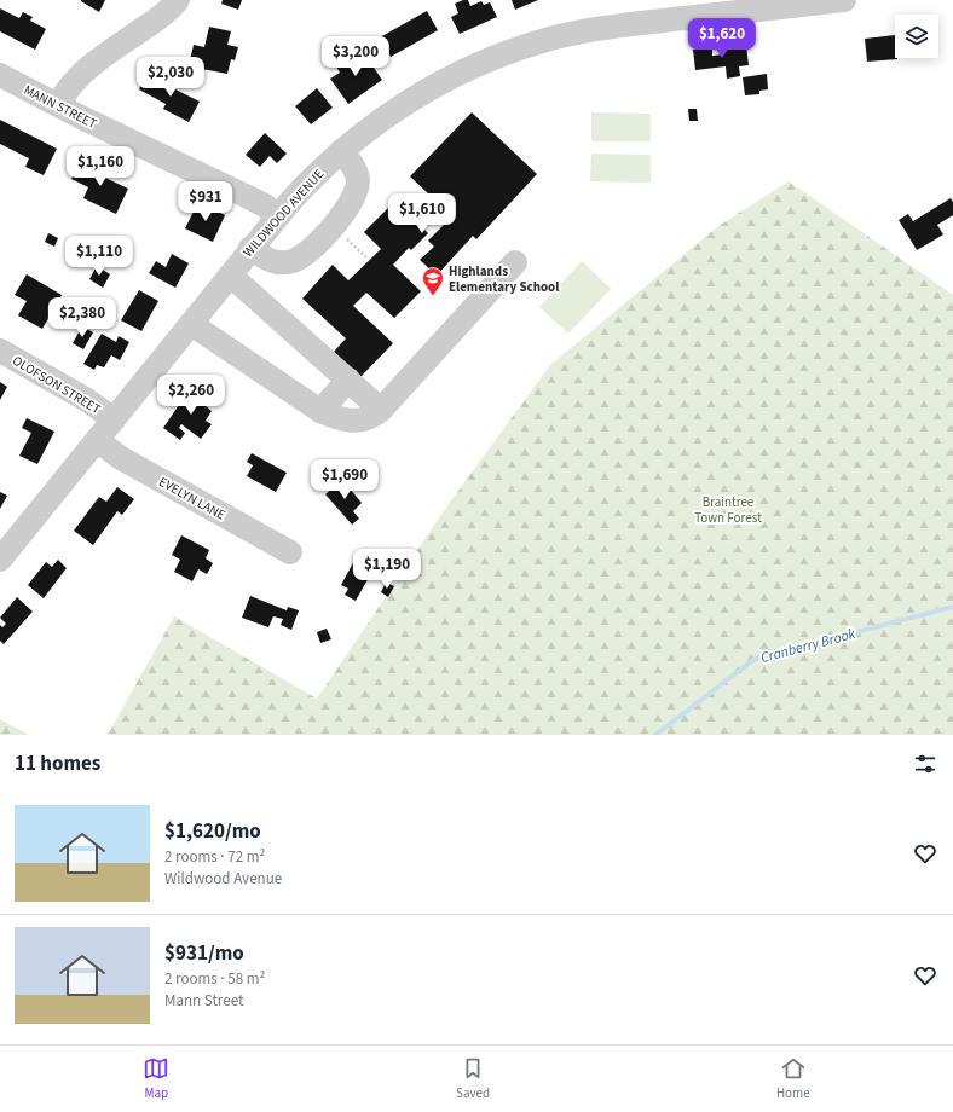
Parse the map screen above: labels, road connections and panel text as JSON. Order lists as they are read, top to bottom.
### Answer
{
  "streets": {
    "street": [
      "MANN STREET",
      "WILDWOOD AVENUE",
      "OLOFSON STREET",
      "EVELYN LANE"
    ]
  },
  "crossings": [
    ["MANN STREET", "WILDWOOD AVENUE"],
    ["WILDWOOD AVENUE", "OLOFSON STREET"],
    ["WILDWOOD AVENUE", "EVELYN LANE"]
  ],
  "water": ["Cranberry Brook"],
  "parks": ["Braintree Town Forest"],
  "places": {
    "school or university": ["Highlands Elementary School"]
  },
  "page": {
    "price": [
      "$1,620",
      "$3,200",
      "$2,030",
      "$1,160",
      "$931",
      "$1,610",
      "$1,110",
      "$2,380",
      "$2,260",
      "$1,690",
      "$1,190"
    ],
    "heading": "11 homes",
    "list": [
      {
        "name": "$1,620/mo",
        "note": "2 rooms · 72 m² · Wildwood Avenue"
      },
      {
        "name": "$931/mo",
        "note": "2 rooms · 58 m² · Mann Street"
      }
    ],
    "tabs": ["Map", "Saved", "Home"]
  }
}
